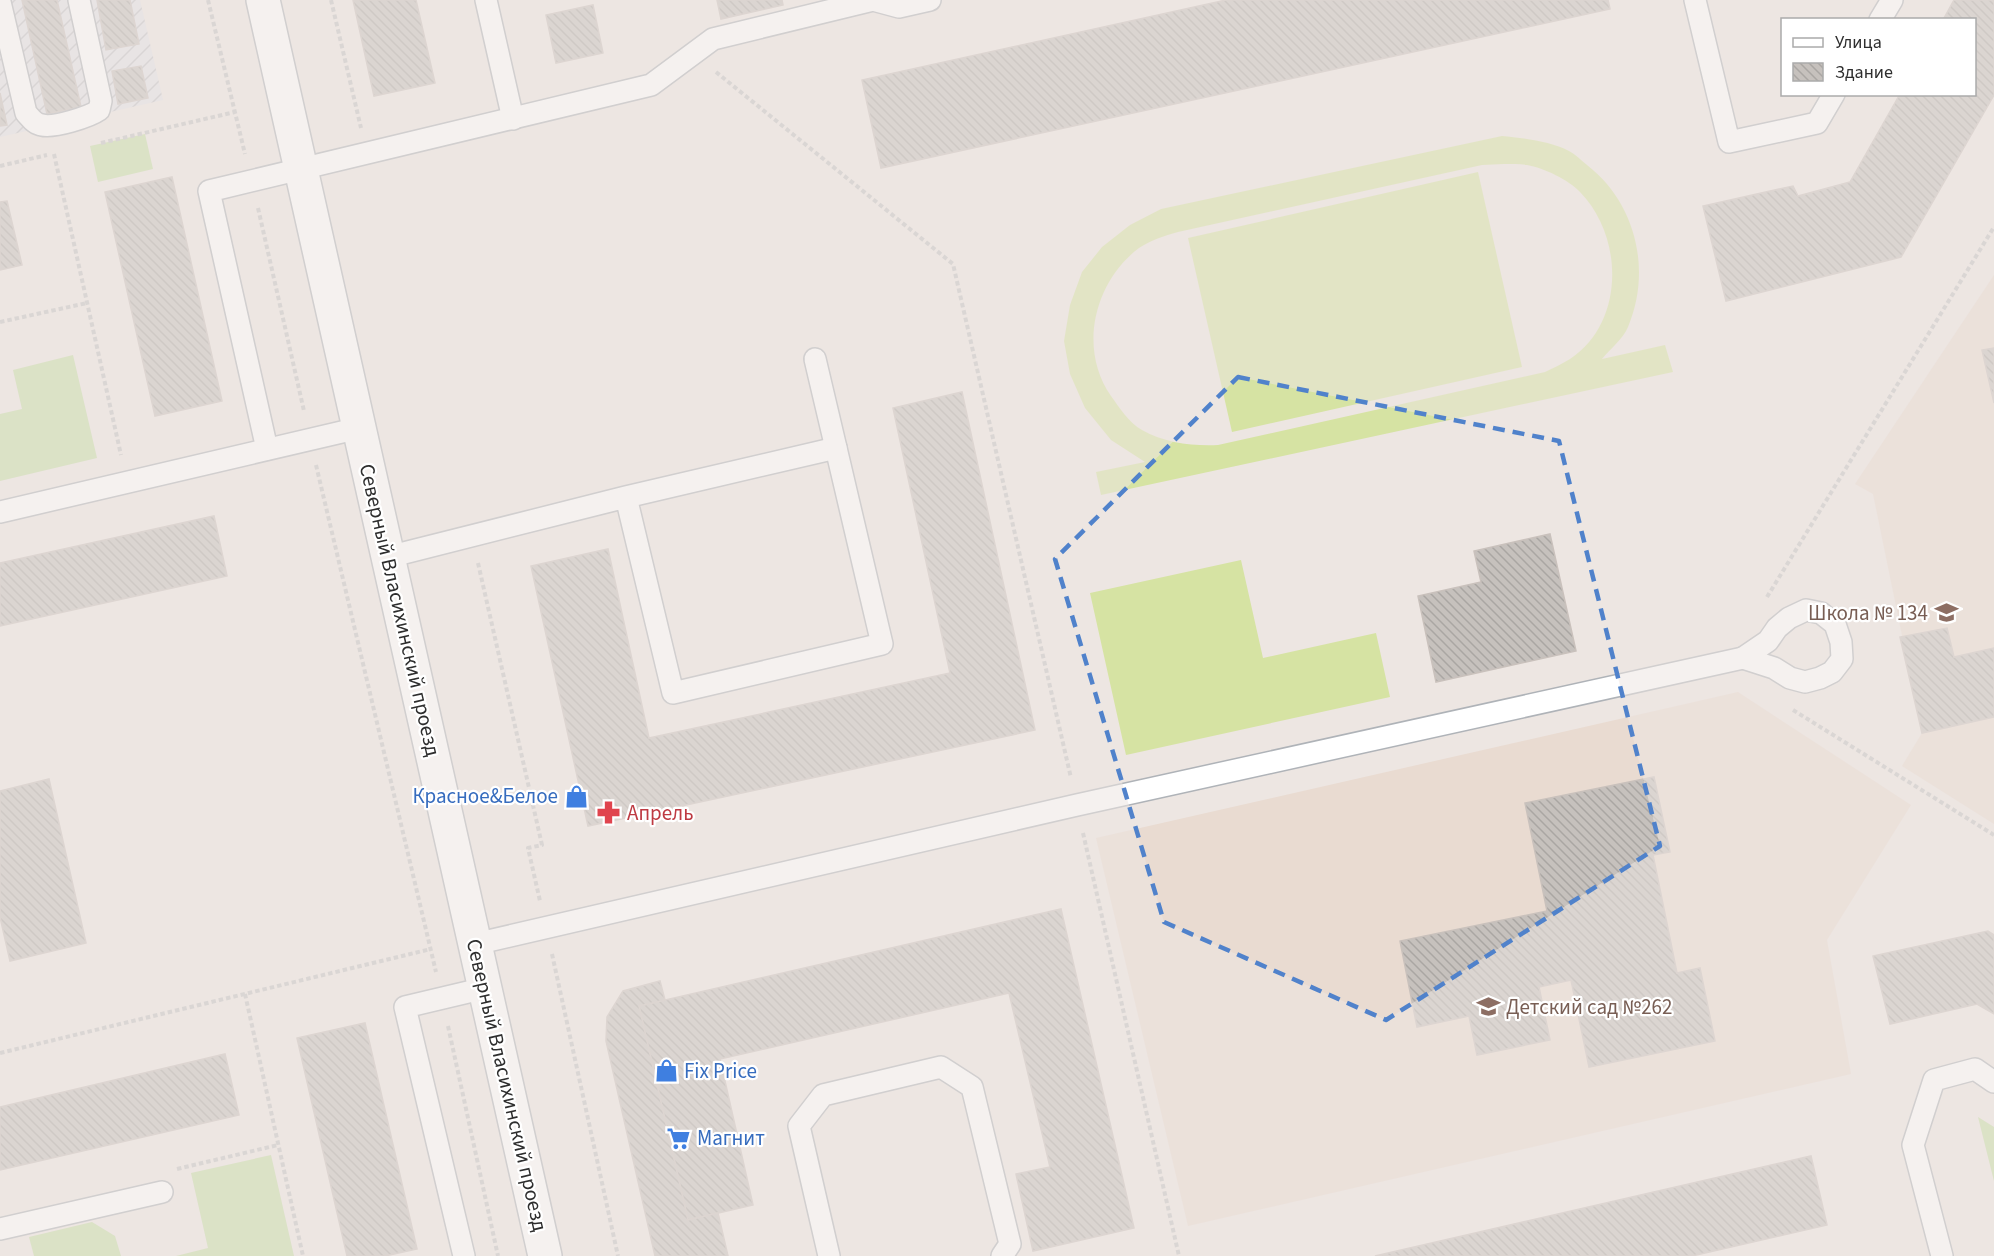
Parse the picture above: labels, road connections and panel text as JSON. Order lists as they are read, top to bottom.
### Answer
{
  "streets": {
    "street": ["Северный Власихинский проезд"]
  },
  "places": {
    "school or university": ["Школа № 134", "Детский сад №262"],
    "shop": ["Красное&Белое", "Fix Price"],
    "pharmacy": ["Апрель"],
    "supermarket": ["Магнит"]
  },
  "legend": ["Улица", "Здание"]
}
